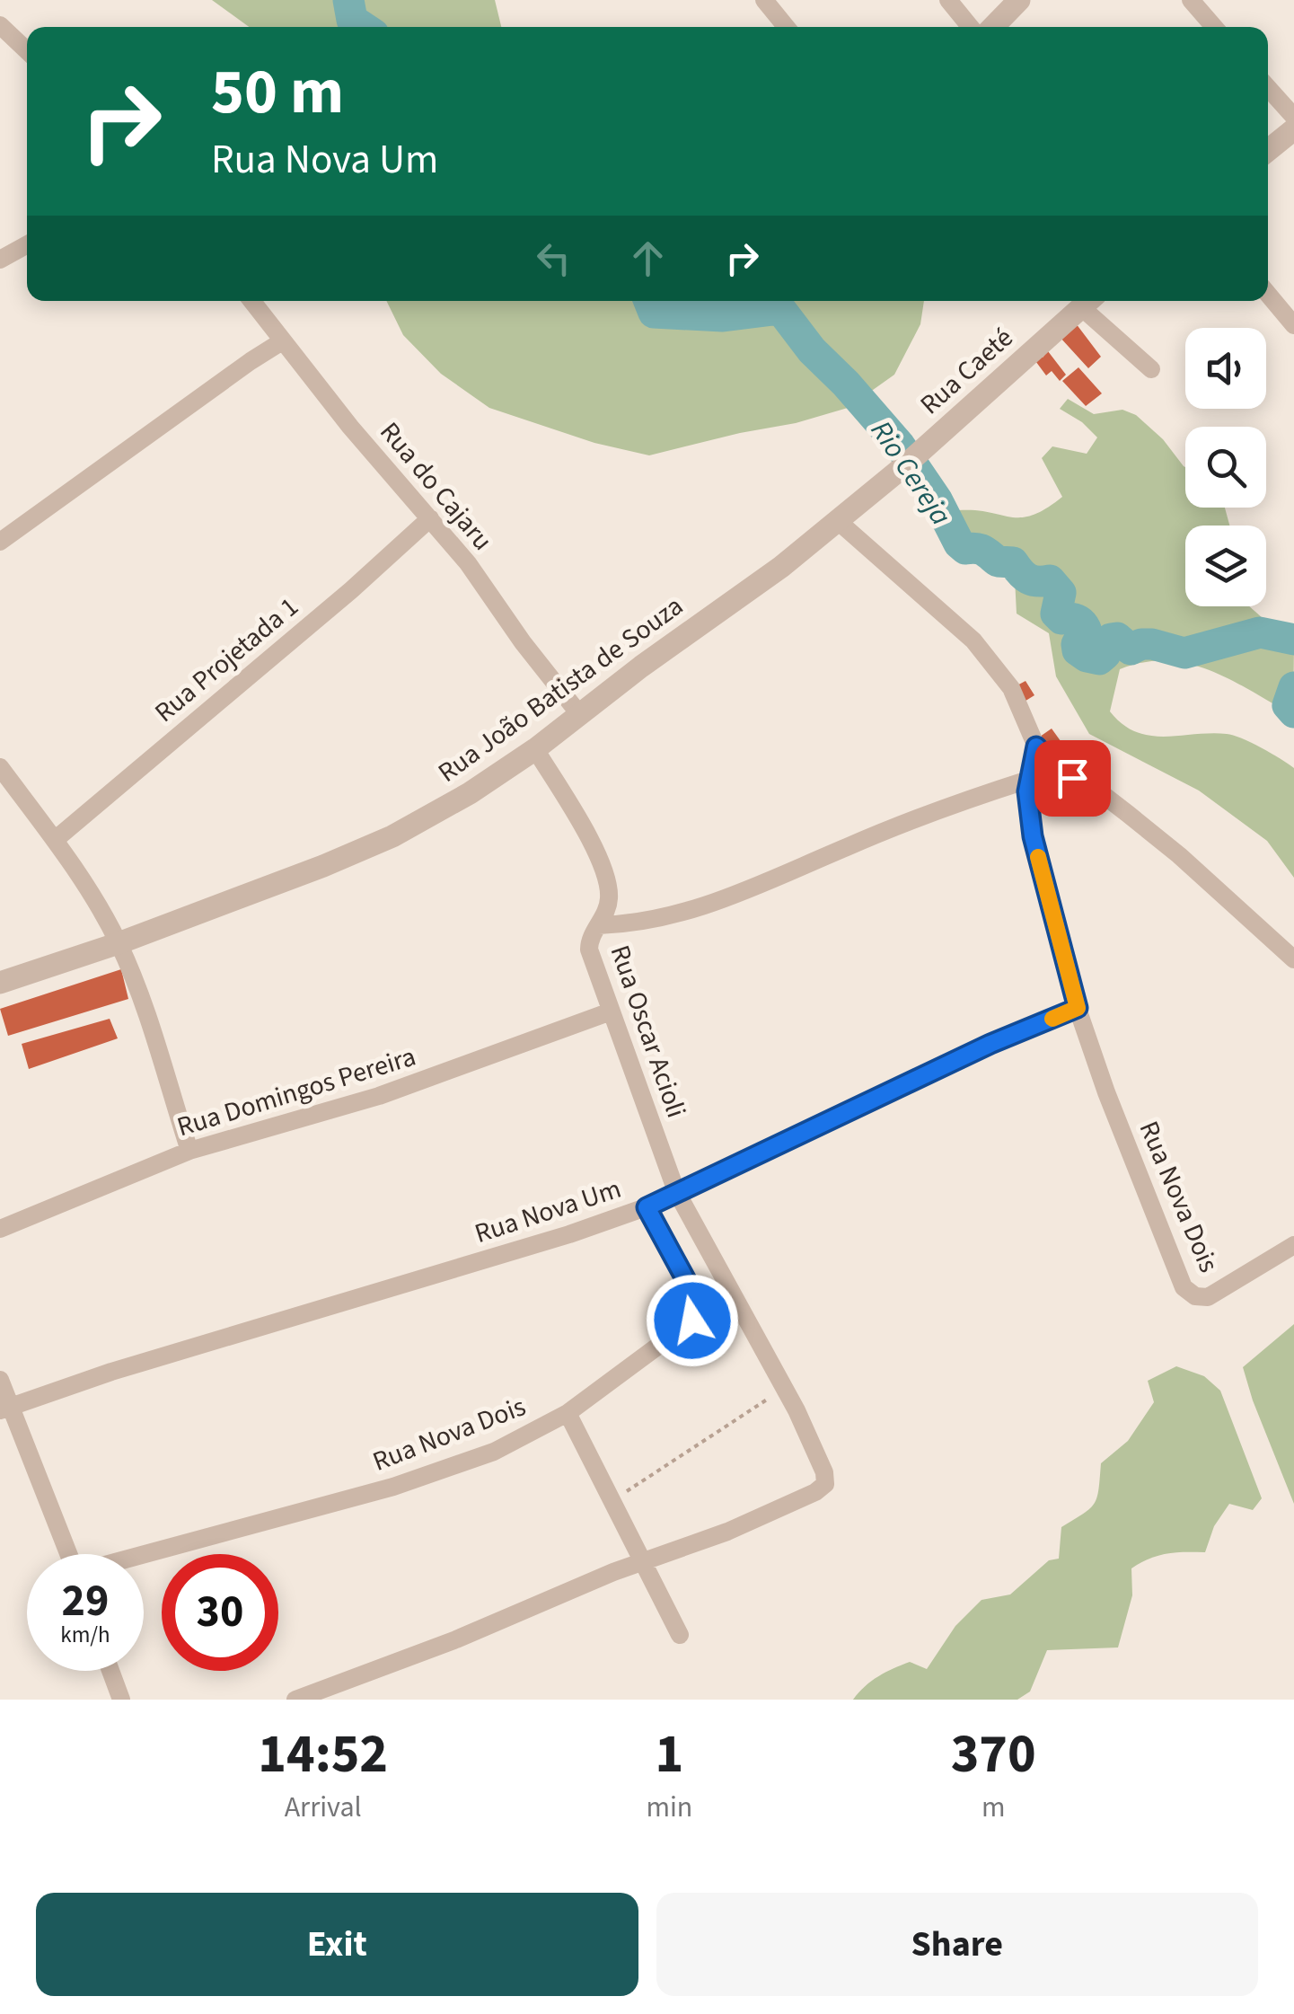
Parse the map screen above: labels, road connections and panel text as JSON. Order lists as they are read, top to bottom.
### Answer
{
  "streets": {
    "street": [
      "Rua Caeté",
      "Rua do Cajaru",
      "Rua Projetada 1",
      "Rua João Batista de Souza",
      "Rua Oscar Acioli",
      "Rua Domingos Pereira",
      "Rua Nova Dois",
      "Rua Nova Um"
    ]
  },
  "crossings": [
    ["Rua Caeté", "Rua João Batista de Souza"],
    ["Rua do Cajaru", "Rua Projetada 1"],
    ["Rua do Cajaru", "Rua João Batista de Souza"],
    ["Rua João Batista de Souza", "Rua Oscar Acioli"],
    ["Rua Oscar Acioli", "Rua Domingos Pereira"],
    ["Rua Oscar Acioli", "Rua Nova Um"],
    ["Rua Nova Dois", "Rua Nova Um"]
  ],
  "water": ["Rio Cereja"],
  "page": {
    "turn": ["50 m", "Rua Nova Um"],
    "speed": "29 km/h",
    "limit": "30",
    "eta": [
      "14:52",
      "Arrival",
      "1",
      "min",
      "370",
      "m"
    ],
    "buttons": ["Exit", "Share"]
  }
}
